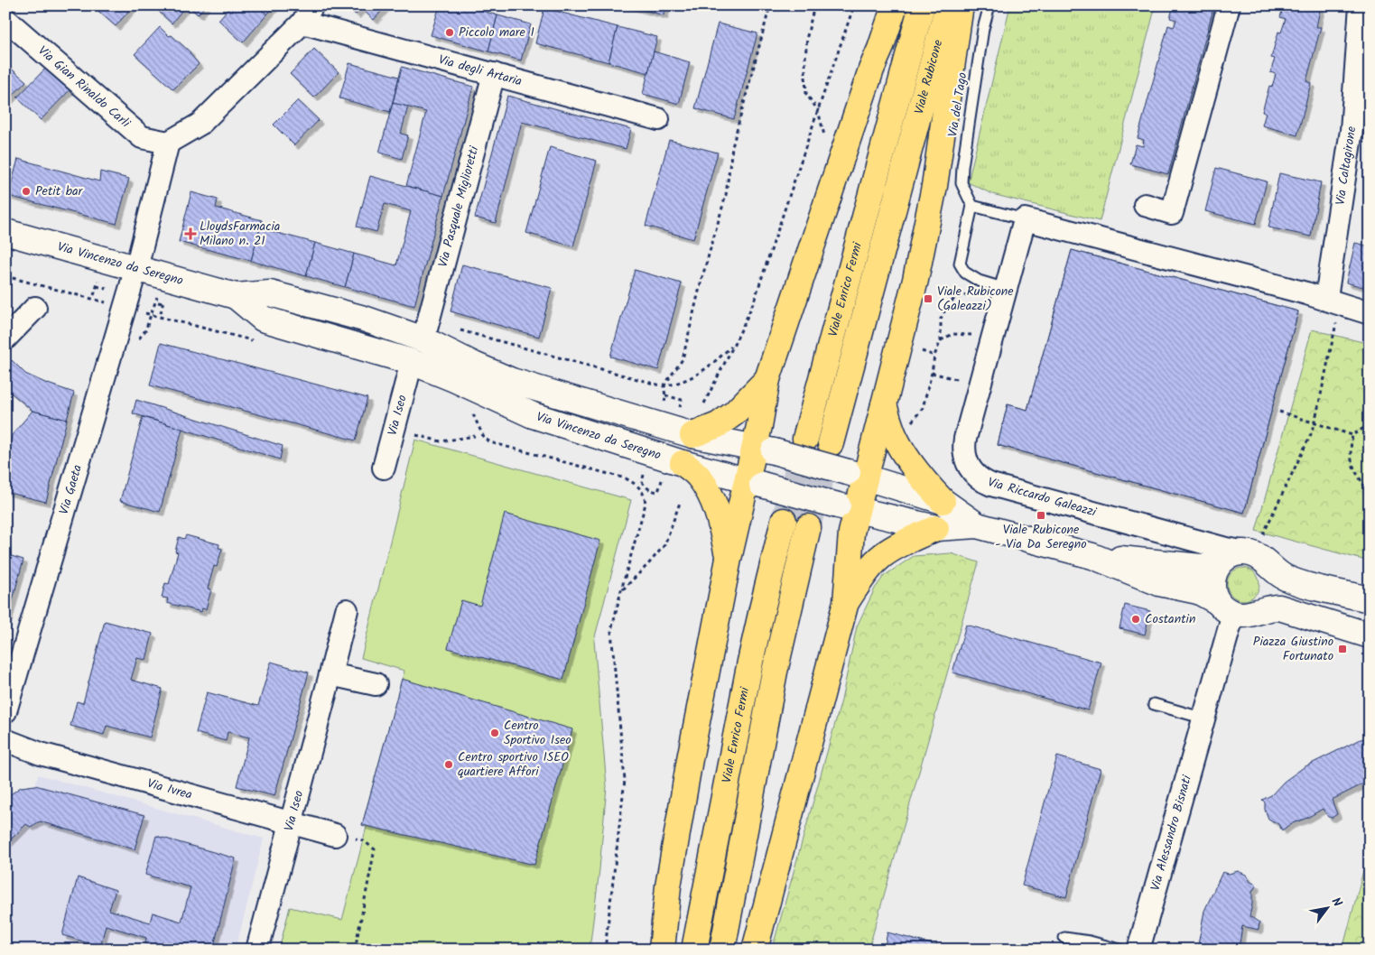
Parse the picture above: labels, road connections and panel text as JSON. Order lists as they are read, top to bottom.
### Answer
{
  "streets": {
    "highway": ["Viale Rubicone", "Viale Enrico Fermi"],
    "main road": ["Via Vincenzo da Seregno"],
    "street": [
      "Via degli Artaria",
      "Via Gian Rinaldo Carli",
      "Via Caltagirone",
      "Via Pasquale Miglioretti",
      "Via Iseo",
      "Via Gaeta",
      "Via Riccardo Galeazzi",
      "Via Ivrea",
      "Via Alessandro Bisnati"
    ],
    "lane": ["Via del Tago"]
  },
  "crossings": [
    ["Via degli Artaria", "Via Pasquale Miglioretti"],
    ["Viale Rubicone", "Viale Enrico Fermi"],
    ["Via Pasquale Miglioretti", "Via Vincenzo da Seregno"],
    ["Via Vincenzo da Seregno", "Via Iseo"],
    ["Via Vincenzo da Seregno", "Via Gaeta"],
    ["Via Vincenzo da Seregno", "Via Riccardo Galeazzi"],
    ["Via Vincenzo da Seregno", "Via Alessandro Bisnati"],
    ["Via Iseo", "Via Ivrea"],
    ["Via Riccardo Galeazzi", "Via Alessandro Bisnati"]
  ],
  "places": {
    "other": [
      "Piccolo mare 1",
      "Petit bar",
      "Costantin",
      "Centro Sportivo Iseo",
      "Centro sportivo ISEO quartiere Affori"
    ],
    "health": ["LloydsFarmacia Milano n. 21"],
    "transit": ["Viale Rubicone (Galeazzi)", "Viale Rubicone - Via Da Seregno", "Piazza Giustino Fortunato"]
  },
  "north": "top right"
}
